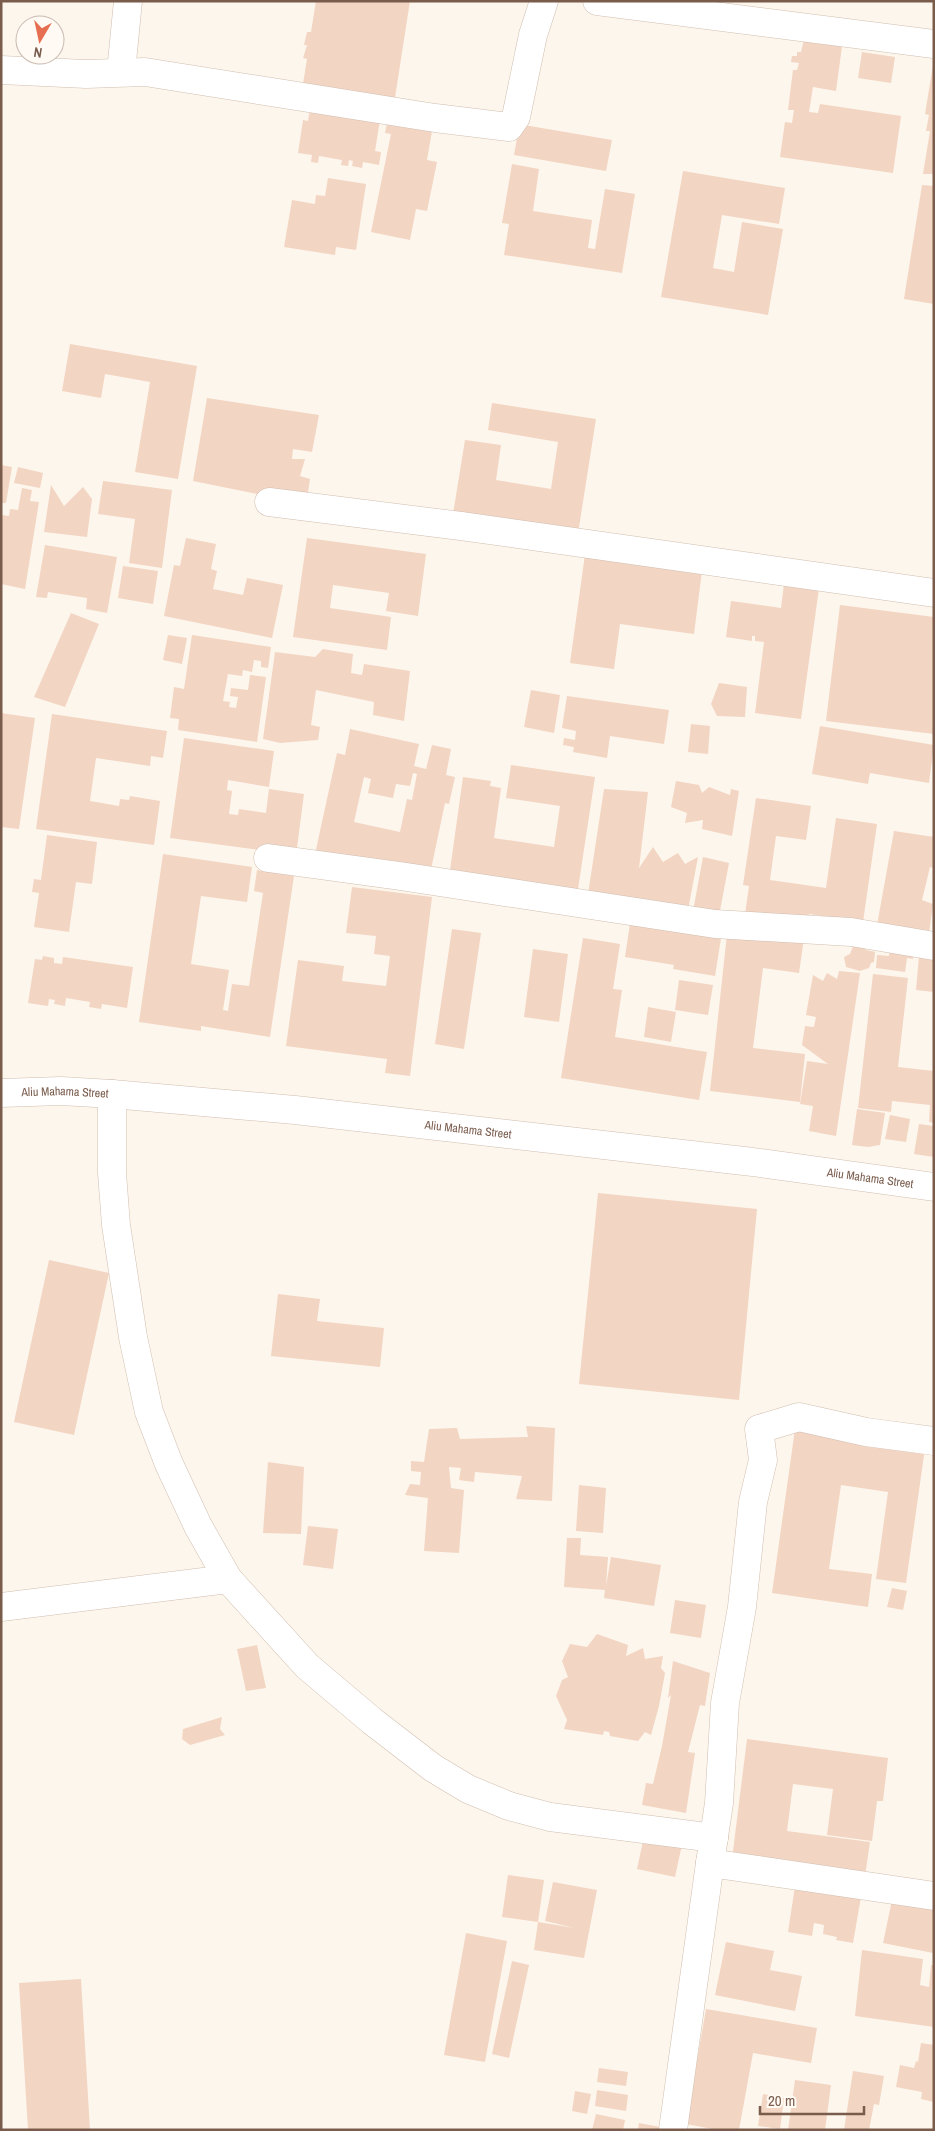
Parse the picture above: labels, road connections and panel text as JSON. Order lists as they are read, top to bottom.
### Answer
{
  "streets": {
    "street": ["Aliu Mahama Street"]
  },
  "scale_bar": "20 m",
  "north": "bottom"
}
